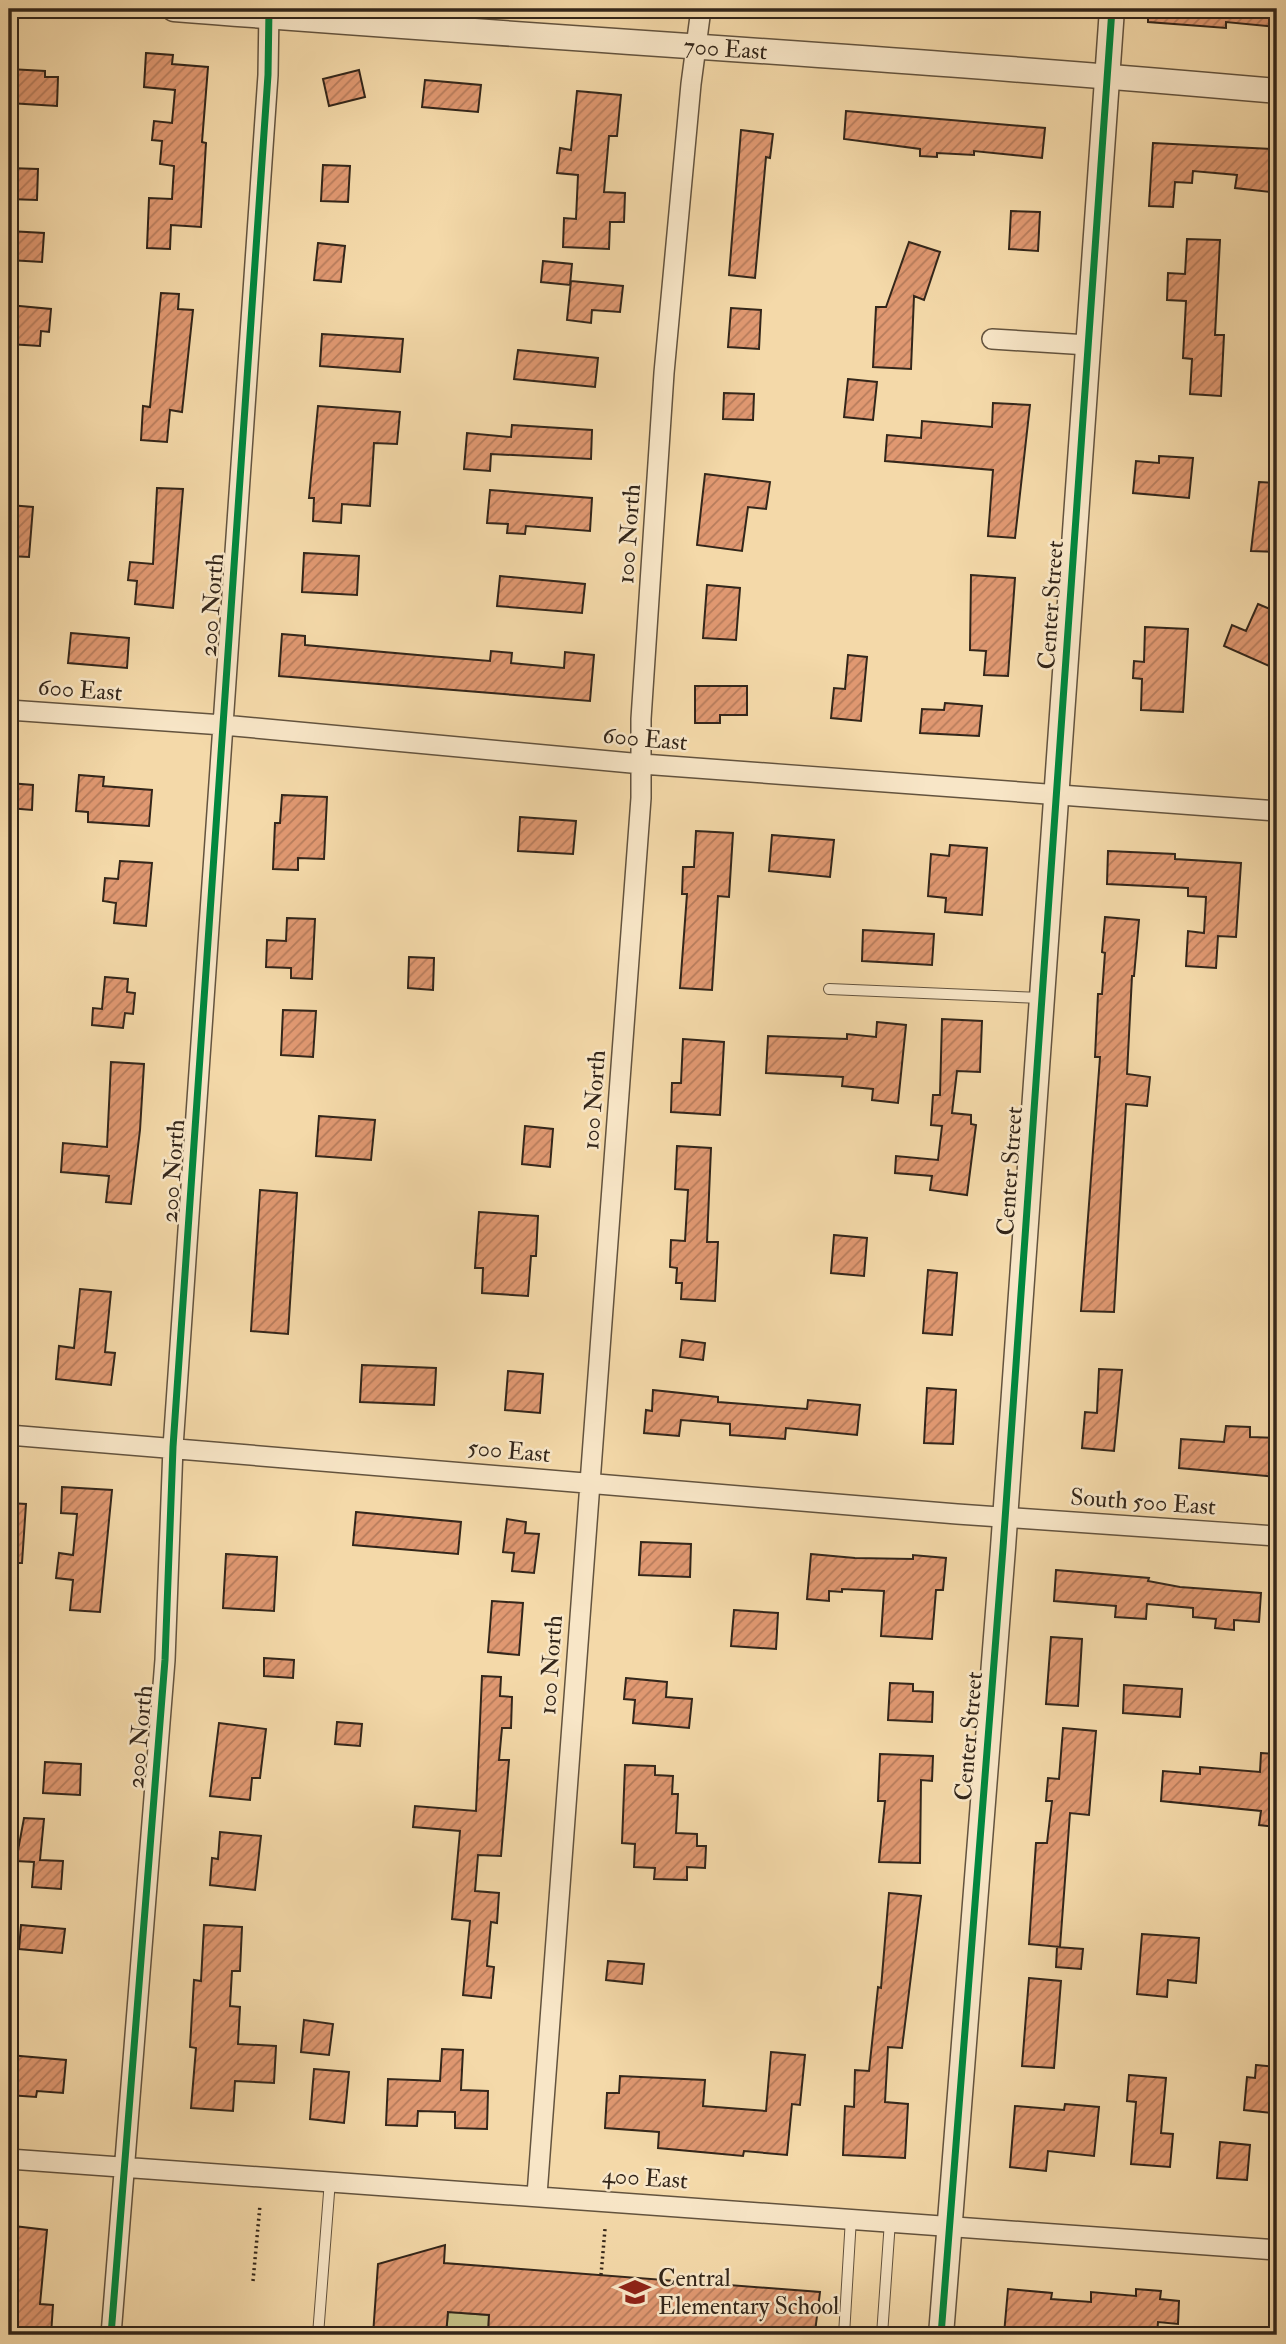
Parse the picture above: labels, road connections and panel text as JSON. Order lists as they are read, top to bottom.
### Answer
{
  "streets": {
    "street": [
      "700 East",
      "100 North",
      "200 North",
      "Center Street",
      "600 East",
      "500 East",
      "South 500 East",
      "400 East"
    ]
  },
  "crossings": [
    ["700 East", "100 North"],
    ["700 East", "200 North"],
    ["700 East", "Center Street"],
    ["100 North", "600 East"],
    ["100 North", "500 East"],
    ["100 North", "400 East"],
    ["200 North", "600 East"],
    ["200 North", "500 East"],
    ["200 North", "400 East"],
    ["Center Street", "600 East"],
    ["Center Street", "500 East"],
    ["Center Street", "South 500 East"],
    ["Center Street", "400 East"],
    ["500 East", "South 500 East"]
  ],
  "places": {
    "school or university": ["Central Elementary School"]
  }
}
